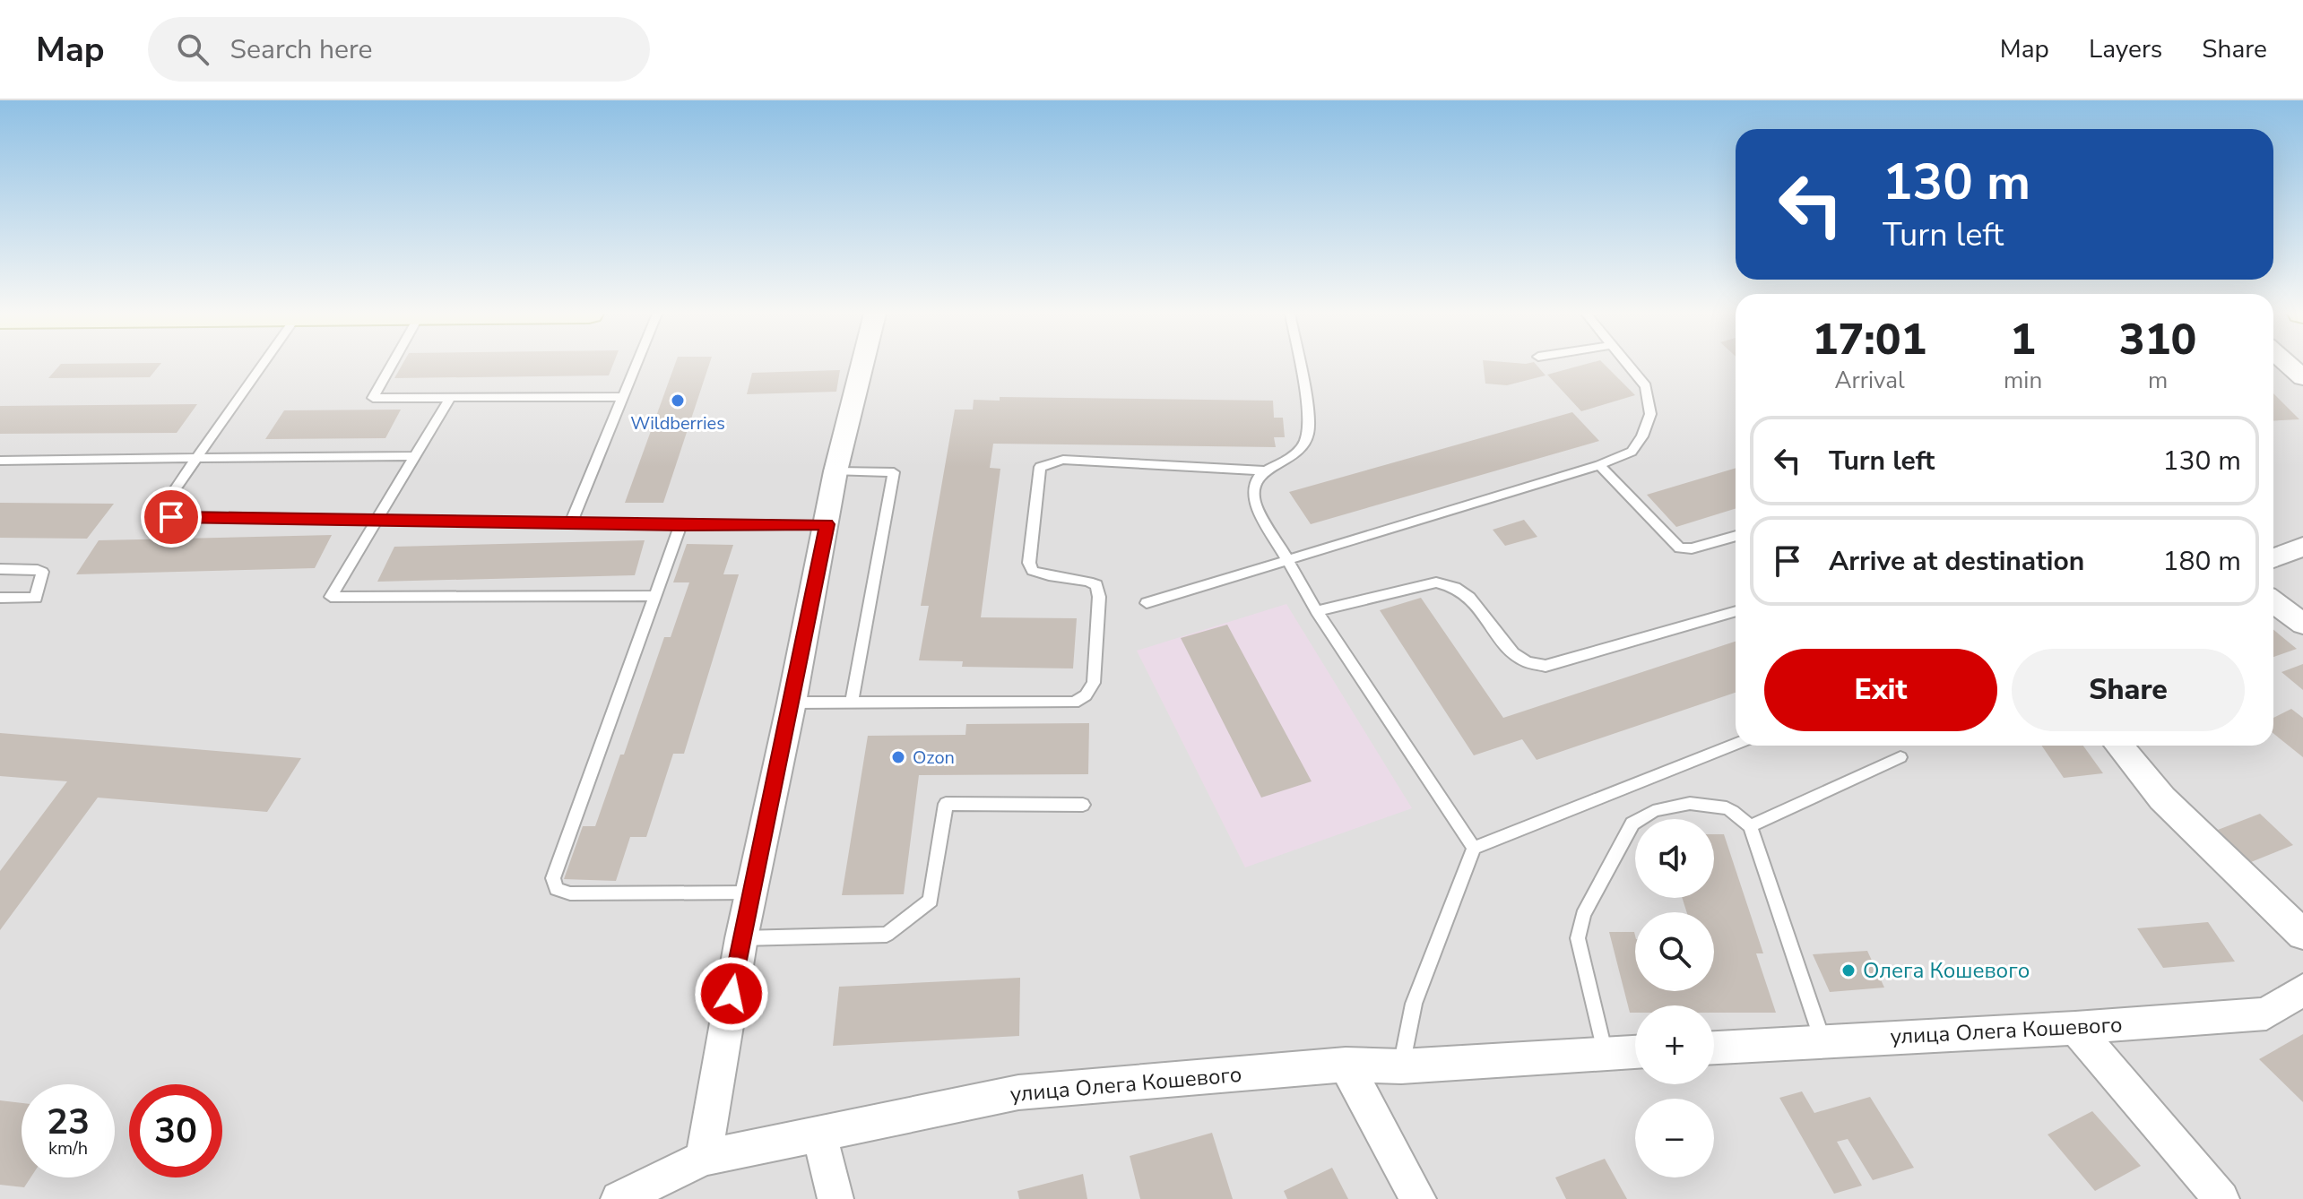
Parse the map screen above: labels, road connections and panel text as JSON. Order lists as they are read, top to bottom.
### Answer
{
  "streets": {
    "street": ["улица Олега Кошевого"]
  },
  "places": ["Wildberries", "Ozon", "Олега Кошевого"],
  "page": {
    "header": "Map",
    "search": "Search here",
    "nav": ["Map", "Layers", "Share"],
    "turn": ["130 m", "Turn left"],
    "eta": [
      "17:01",
      "Arrival",
      "1",
      "min",
      "310",
      "m"
    ],
    "list": [
      {
        "name": "Turn left",
        "value": "130 m"
      },
      {
        "name": "Arrive at destination",
        "value": "180 m"
      }
    ],
    "buttons": ["Exit", "Share"],
    "map_buttons": ["+", "−"],
    "speed": "23 km/h",
    "limit": "30"
  }
}
